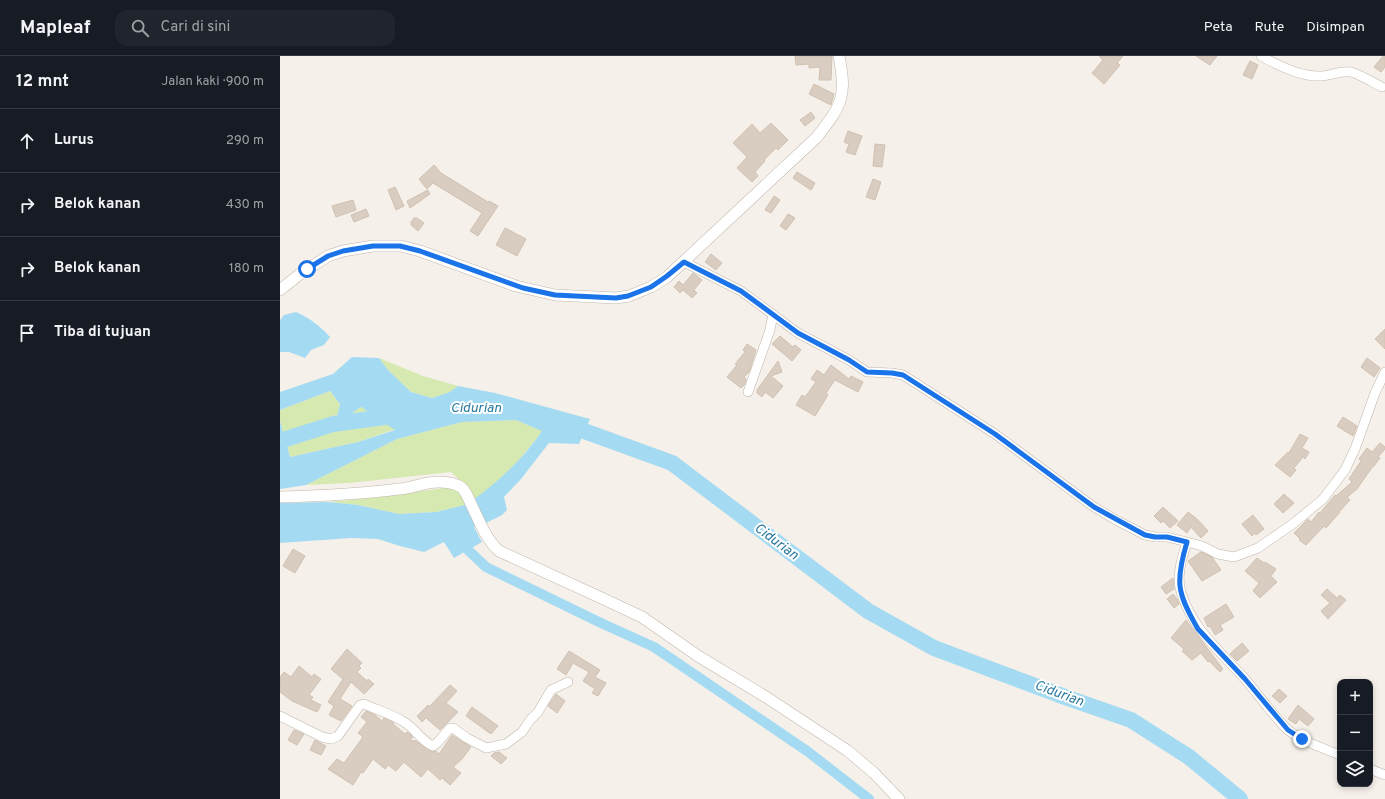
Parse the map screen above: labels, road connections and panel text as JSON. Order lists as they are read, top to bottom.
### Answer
{
  "water": ["Cidurian"],
  "page": {
    "header": "Mapleaf",
    "search": "Cari di sini",
    "nav": ["Peta", "Rute", "Disimpan"],
    "heading": ["12 mnt", "Jalan kaki · 900 m"],
    "list": [
      ["Lurus", "290 m"],
      ["Belok kanan", "430 m"],
      ["Belok kanan", "180 m"],
      "Tiba di tujuan"
    ],
    "map_buttons": ["+", "−"]
  }
}
